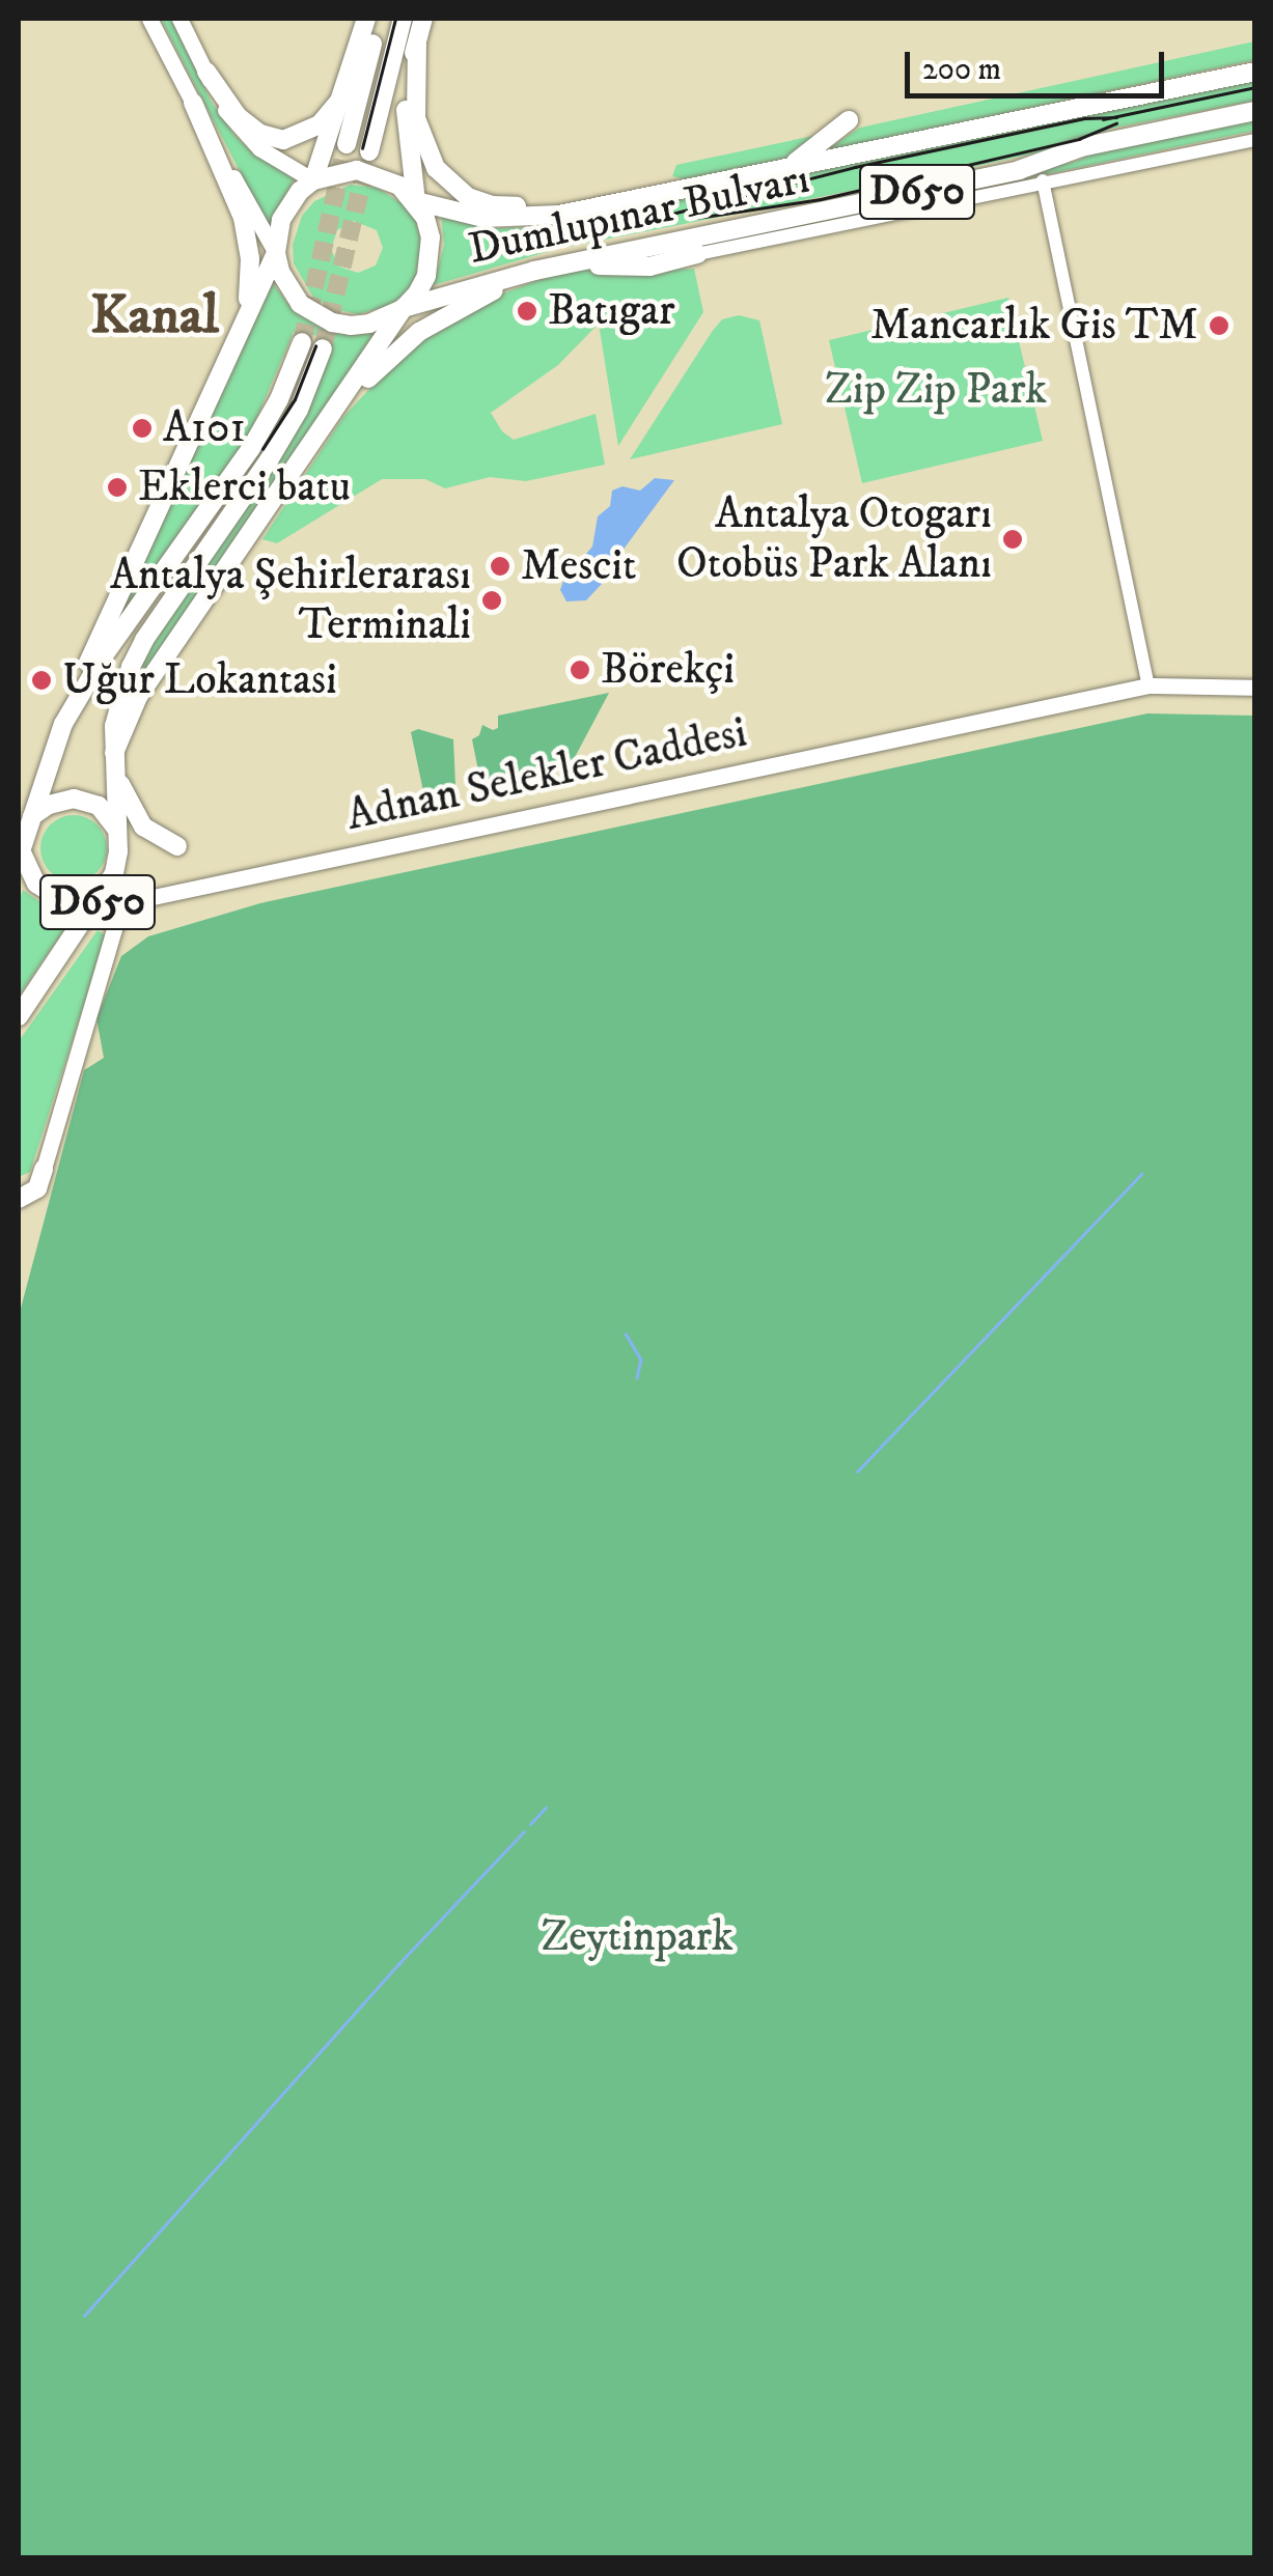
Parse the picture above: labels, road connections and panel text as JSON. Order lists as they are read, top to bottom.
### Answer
{
  "streets": {
    "highway": ["D650", "Dumlupınar Bulvarı"],
    "main road": ["Adnan Selekler Caddesi"]
  },
  "districts": ["Kanal"],
  "parks": ["Zip Zip Park", "Zeytinpark"],
  "places": [
    "Batıgar",
    "Mancarlık Gis TM",
    "A101",
    "Eklerci batu",
    "Antalya Otogarı Otobüs Park Alanı",
    "Mescit",
    "Antalya Şehirlerarası Terminali",
    "Börekçi",
    "Uğur Lokantasi"
  ],
  "scale_bar": "200 m"
}
